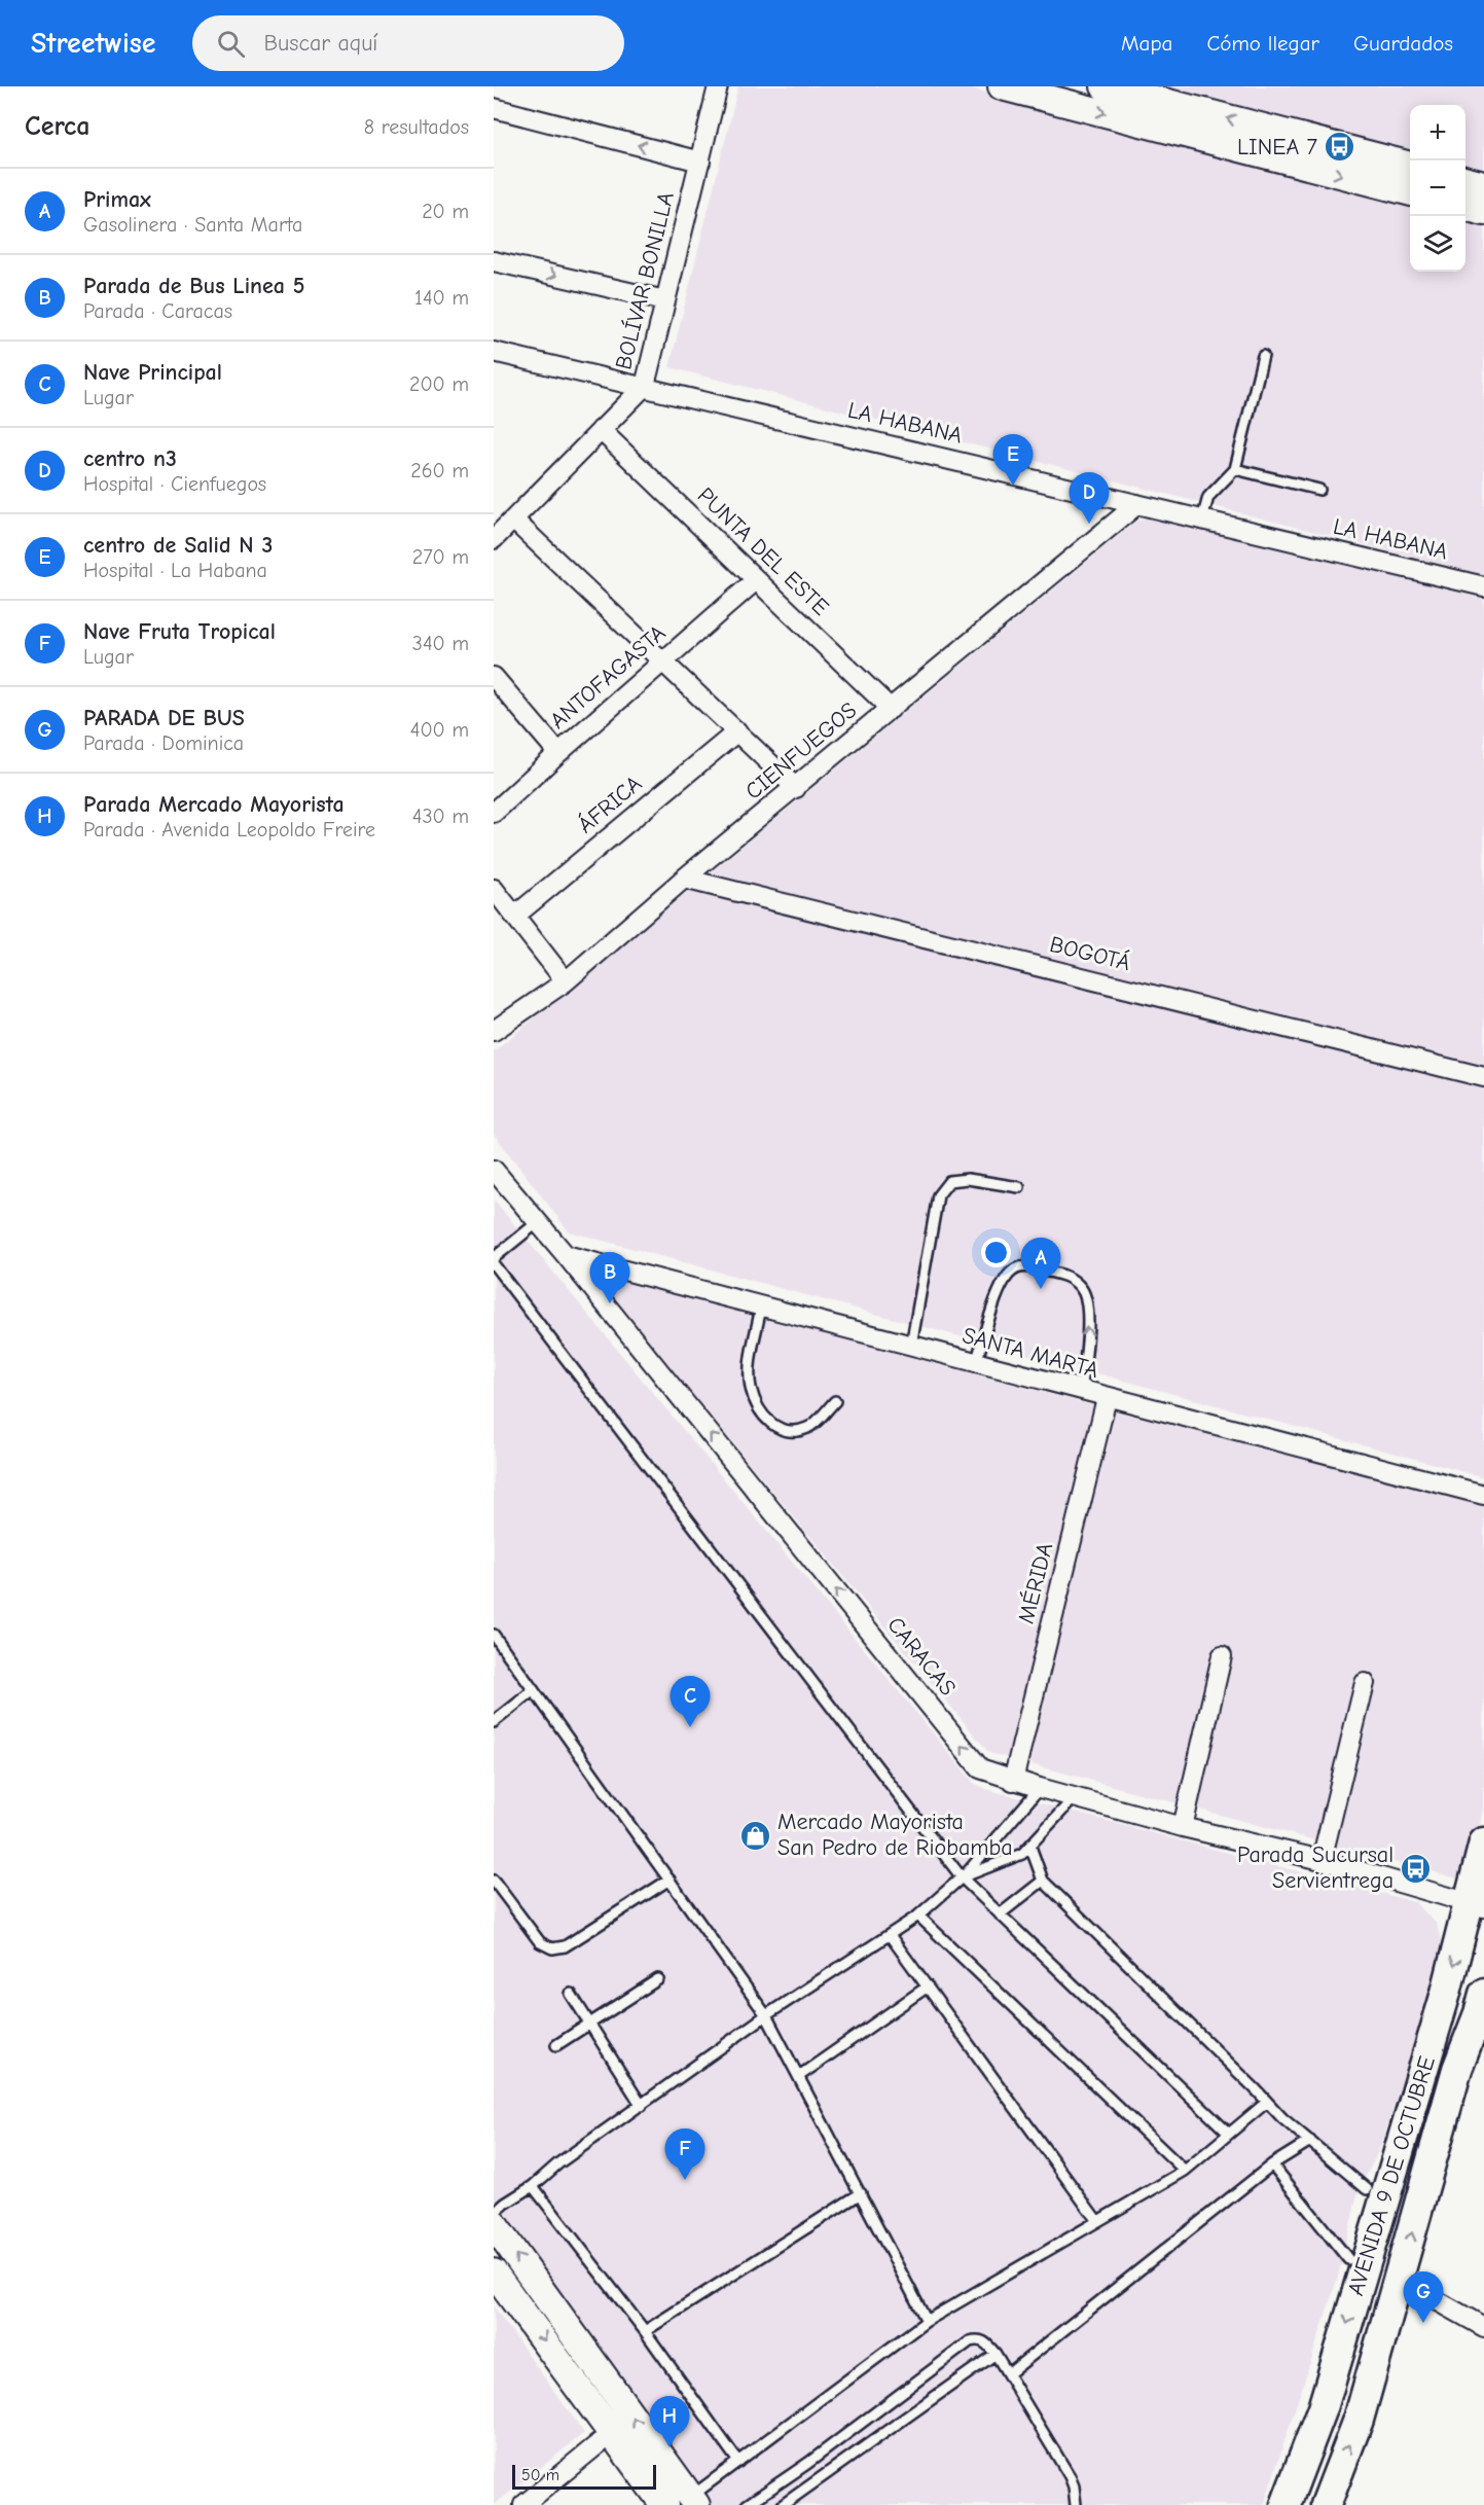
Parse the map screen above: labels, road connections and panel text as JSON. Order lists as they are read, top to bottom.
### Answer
{
  "streets": {
    "main road": ["AVENIDA 9 DE OCTUBRE"],
    "street": [
      "BOLÍVAR BONILLA",
      "LA HABANA",
      "PUNTA DEL ESTE",
      "ANTOFAGASTA",
      "CIENFUEGOS",
      "ÁFRICA",
      "BOGOTÁ",
      "SANTA MARTA",
      "MÉRIDA",
      "CARACAS"
    ]
  },
  "crossings": [
    ["BOLÍVAR BONILLA", "LA HABANA"],
    ["BOLÍVAR BONILLA", "PUNTA DEL ESTE"],
    ["LA HABANA", "CIENFUEGOS"],
    ["PUNTA DEL ESTE", "ANTOFAGASTA"],
    ["PUNTA DEL ESTE", "CIENFUEGOS"],
    ["CIENFUEGOS", "BOGOTÁ"],
    ["SANTA MARTA", "MÉRIDA"],
    ["SANTA MARTA", "CARACAS"],
    ["MÉRIDA", "CARACAS"],
    ["CARACAS", "AVENIDA 9 DE OCTUBRE"]
  ],
  "one_way": ["CARACAS"],
  "places": {
    "bus stop": ["LINEA 7", "Parada Sucursal Servientrega"],
    "shop": ["Mercado Mayorista San Pedro de Riobamba"]
  },
  "scale_bar": "50 m",
  "page": {
    "header": "Streetwise",
    "search": "Buscar aquí",
    "nav": ["Mapa", "Cómo llegar", "Guardados"],
    "heading": ["Cerca", "8 resultados"],
    "map_buttons": ["+", "−"],
    "list": [
      {
        "mark": "A",
        "name": "Primax",
        "note": "Gasolinera · Santa Marta",
        "value": "20 m"
      },
      {
        "mark": "B",
        "name": "Parada de Bus Linea 5",
        "note": "Parada · Caracas",
        "value": "140 m"
      },
      {
        "mark": "C",
        "name": "Nave Principal",
        "note": "Lugar",
        "value": "200 m"
      },
      {
        "mark": "D",
        "name": "centro n3",
        "note": "Hospital · Cienfuegos",
        "value": "260 m"
      },
      {
        "mark": "E",
        "name": "centro de Salid N 3",
        "note": "Hospital · La Habana",
        "value": "270 m"
      },
      {
        "mark": "F",
        "name": "Nave Fruta Tropical",
        "note": "Lugar",
        "value": "340 m"
      },
      {
        "mark": "G",
        "name": "PARADA DE BUS",
        "note": "Parada · Dominica",
        "value": "400 m"
      },
      {
        "mark": "H",
        "name": "Parada Mercado Mayorista",
        "note": "Parada · Avenida Leopoldo Freire",
        "value": "430 m"
      }
    ],
    "pins": [
      "E",
      "D",
      "A",
      "B",
      "C",
      "F",
      "G",
      "H"
    ],
    "scale": "50 m"
  }
}
